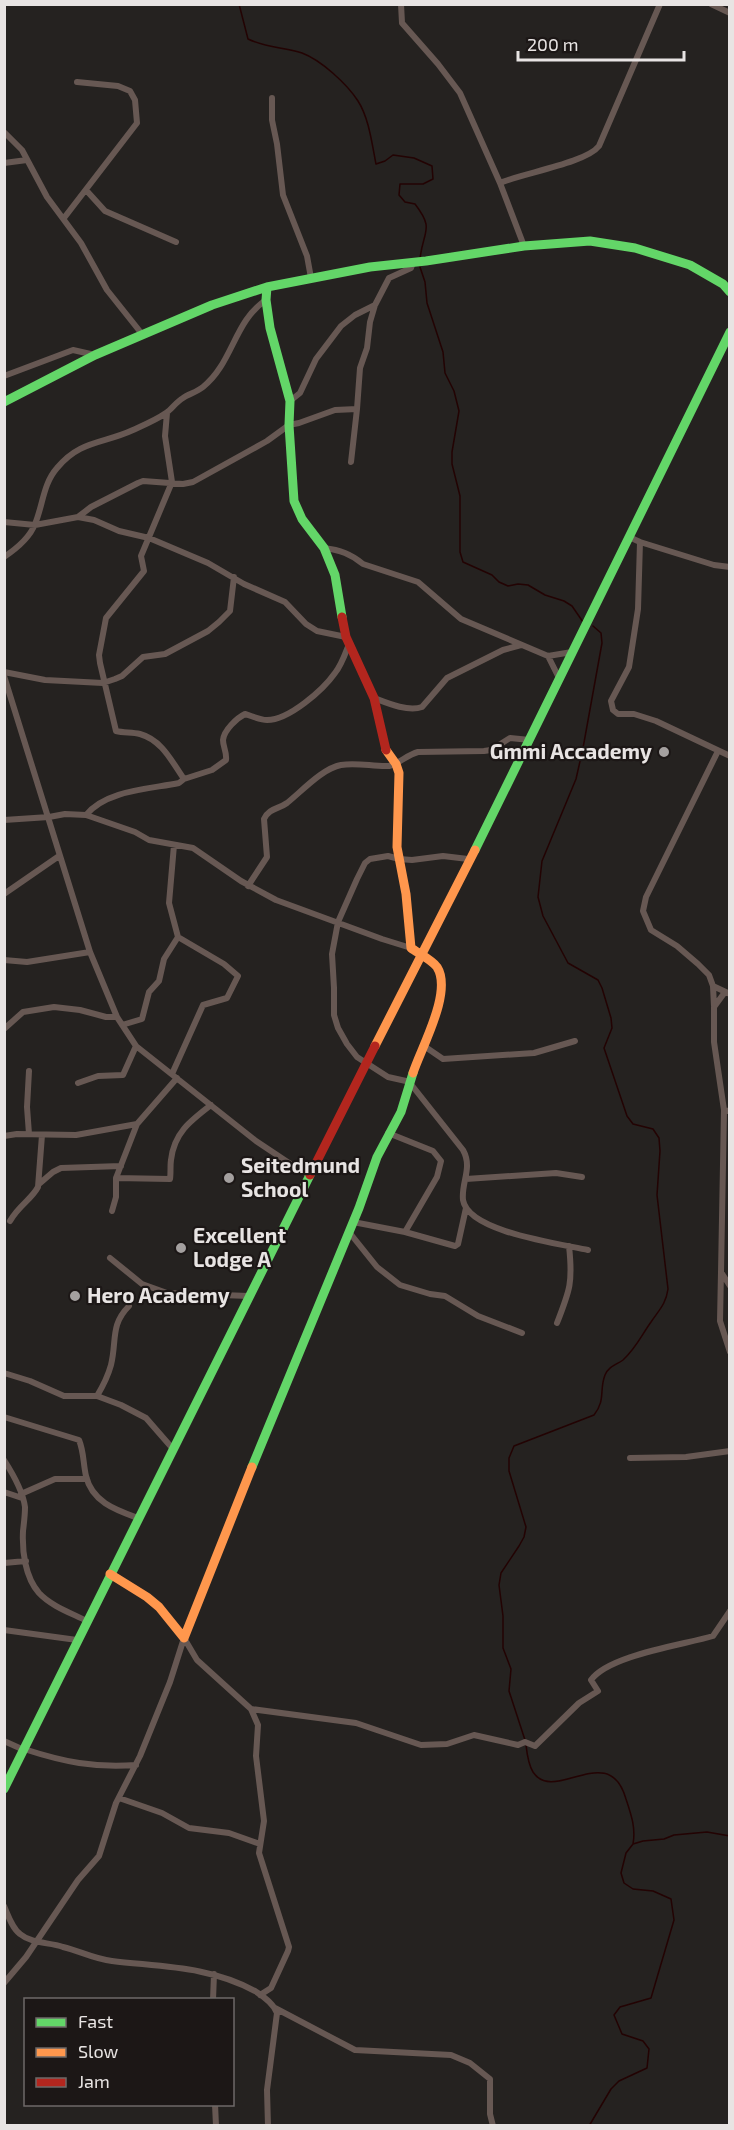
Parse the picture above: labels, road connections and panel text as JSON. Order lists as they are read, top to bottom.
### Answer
{
  "places": [
    "Gmmi Accademy",
    "Seitedmund School",
    "Excellent Lodge A",
    "Hero Academy"
  ],
  "legend": ["Fast", "Slow", "Jam"],
  "scale_bar": "200 m"
}
